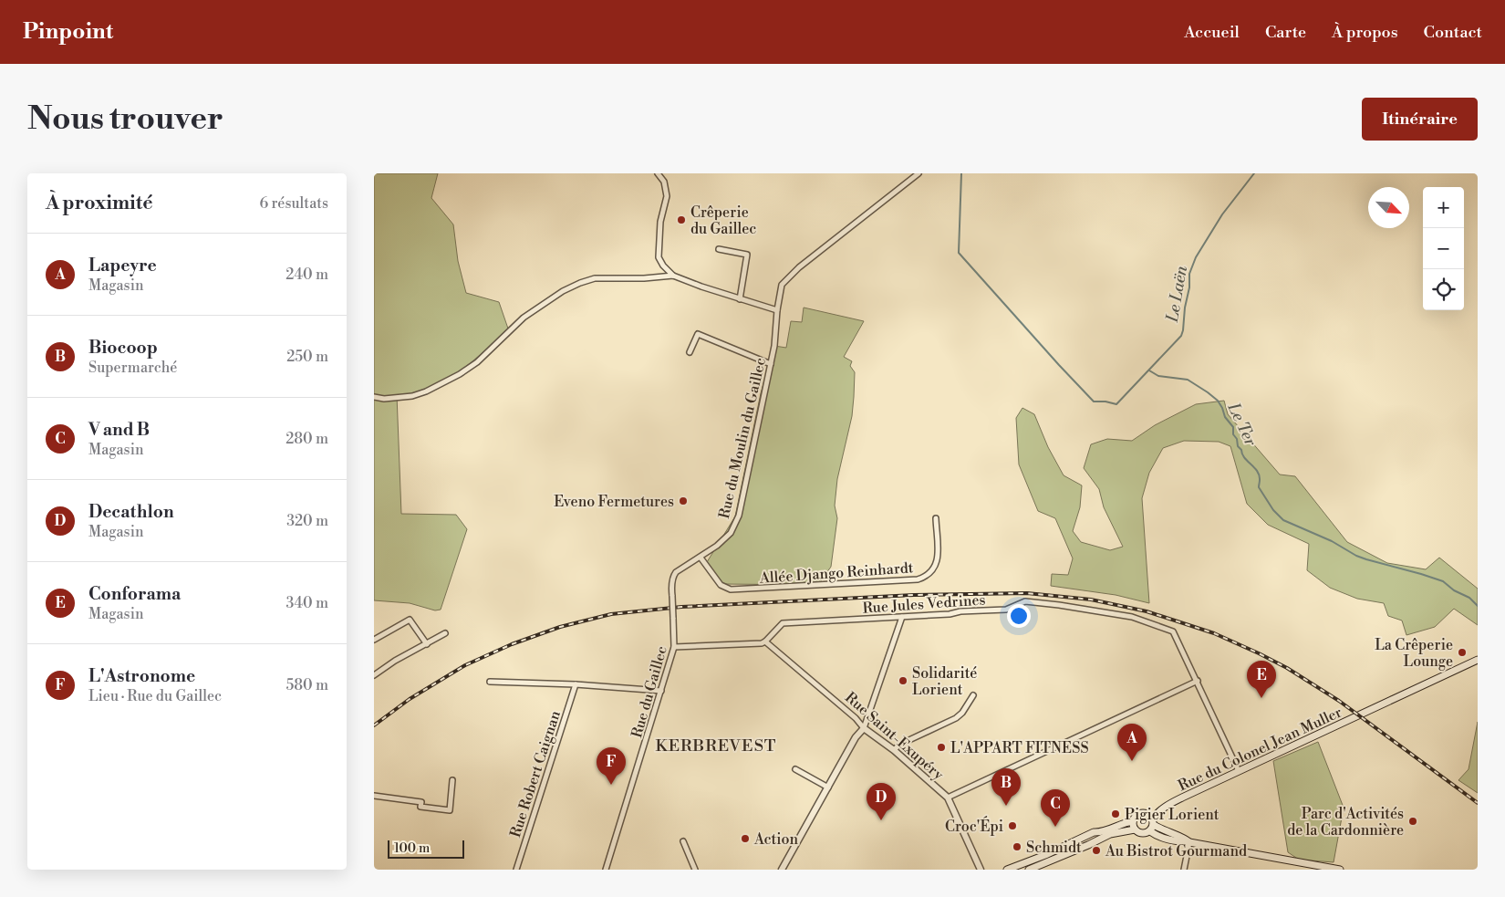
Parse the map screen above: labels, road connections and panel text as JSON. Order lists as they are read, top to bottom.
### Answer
{
  "streets": {
    "main road": ["Rue du Colonel Jean Muller"],
    "street": [
      "Rue du Moulin du Gaillec",
      "Allée Django Reinhardt",
      "Rue Jules Vedrines",
      "Rue du Gaillec",
      "Rue Saint-Exupéry",
      "Rue Robert Caignan"
    ]
  },
  "crossings": [
    ["Rue du Moulin du Gaillec", "Allée Django Reinhardt"],
    ["Rue du Moulin du Gaillec", "Rue du Gaillec"],
    ["Rue Jules Vedrines", "Rue Saint-Exupéry"]
  ],
  "districts": ["KERBREVEST"],
  "water": ["Le Laën", "Le Ter"],
  "places": [
    "Crêperie du Gaillec",
    "Eveno Fermetures",
    "La Crêperie Lounge",
    "Solidarité Lorient",
    "L'APPART FITNESS",
    "Pigier Lorient",
    "Parc d'Activités de la Cardonnière",
    "Croc'Épi",
    "Action",
    "Schmidt",
    "Au Bistrot Gourmand"
  ],
  "scale_bar": "100 m",
  "north": "bottom right",
  "page": {
    "header": "Pinpoint",
    "nav": [
      "Accueil",
      "Carte",
      "À propos",
      "Contact"
    ],
    "buttons": "Itinéraire",
    "title": "Nous trouver",
    "heading": ["À proximité", "6 résultats"],
    "map_buttons": ["+", "−"],
    "list": [
      {
        "mark": "A",
        "name": "Lapeyre",
        "note": "Magasin",
        "value": "240 m"
      },
      {
        "mark": "B",
        "name": "Biocoop",
        "note": "Supermarché",
        "value": "250 m"
      },
      {
        "mark": "C",
        "name": "V and B",
        "note": "Magasin",
        "value": "280 m"
      },
      {
        "mark": "D",
        "name": "Decathlon",
        "note": "Magasin",
        "value": "320 m"
      },
      {
        "mark": "E",
        "name": "Conforama",
        "note": "Magasin",
        "value": "340 m"
      },
      {
        "mark": "F",
        "name": "L'Astronome",
        "note": "Lieu · Rue du Gaillec",
        "value": "580 m"
      }
    ],
    "pins": [
      "E",
      "A",
      "F",
      "B",
      "D",
      "C"
    ],
    "scale": "100 m"
  }
}
